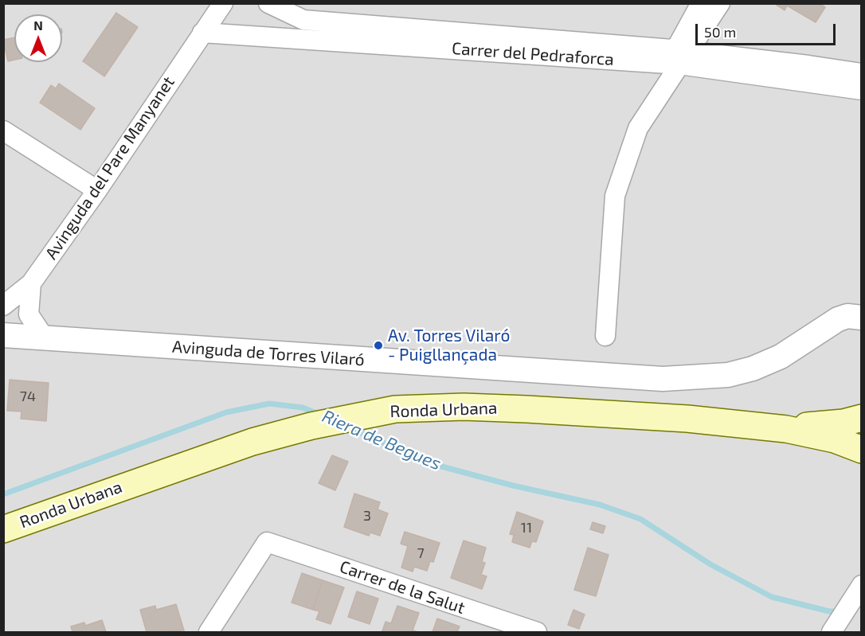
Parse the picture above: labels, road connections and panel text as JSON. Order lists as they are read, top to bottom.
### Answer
{
  "streets": {
    "main road": ["Ronda Urbana"],
    "street": [
      "Carrer del Pedraforca",
      "Avinguda del Pare Manyanet",
      "Avinguda de Torres Vilaró",
      "Carrer de la Salut"
    ]
  },
  "crossings": [
    ["Carrer del Pedraforca", "Avinguda del Pare Manyanet"]
  ],
  "water": ["Riera de Begues"],
  "places": ["Av. Torres Vilaró - Puigllançada"],
  "house_numbers": [
    "74",
    "3",
    "11",
    "7"
  ],
  "scale_bar": "50 m",
  "north": "top"
}
